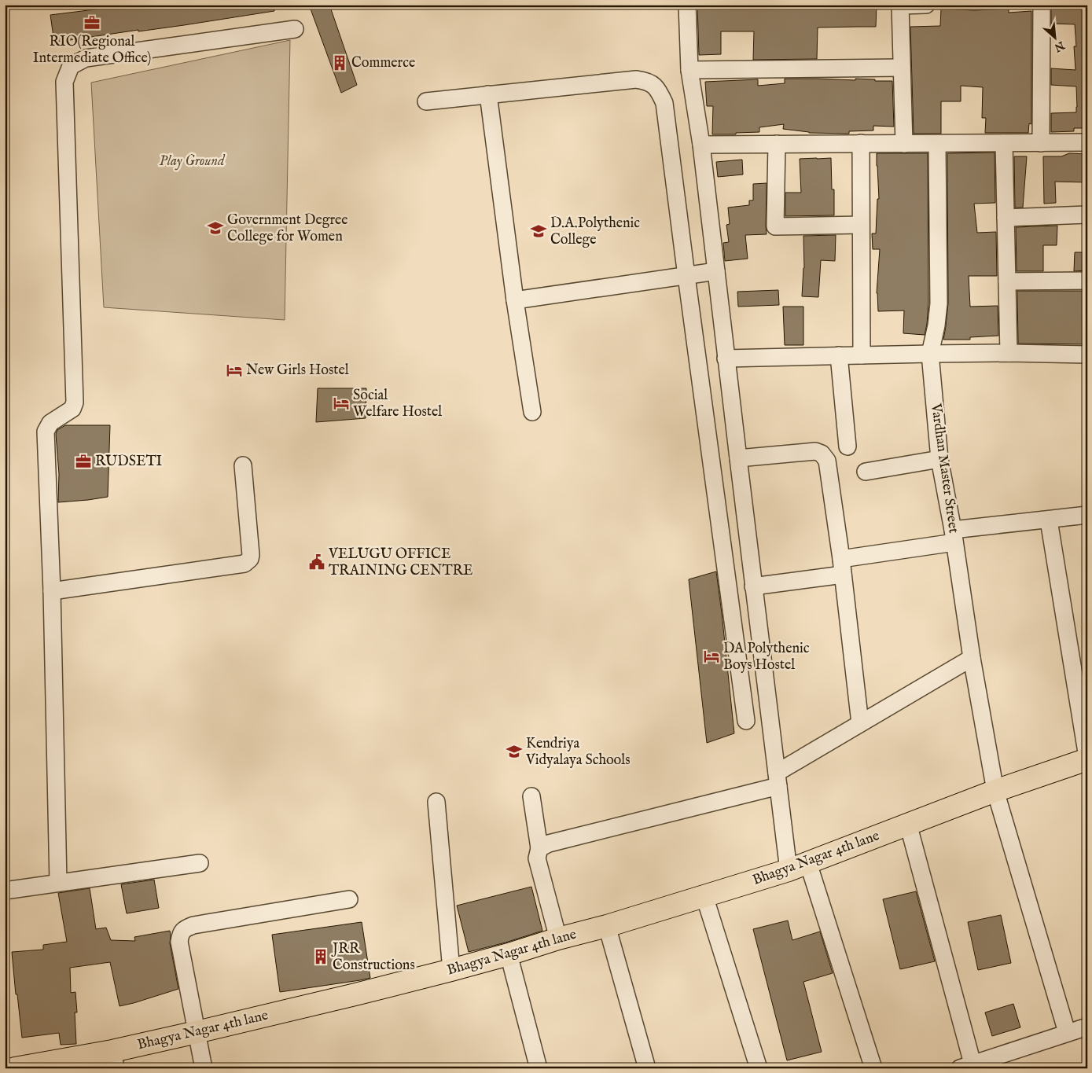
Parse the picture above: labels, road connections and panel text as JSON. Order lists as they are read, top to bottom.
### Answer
{
  "streets": {
    "main road": ["Bhagya Nagar 4th lane"],
    "street": ["Vardhan Master Street"]
  },
  "crossings": [
    ["Vardhan Master Street", "Bhagya Nagar 4th lane"]
  ],
  "parks": ["Play Ground"],
  "places": {
    "office": ["RIO(Regional Intermediate Office)", "RUDSETI"],
    "building": ["Commerce", "JRR Constructions"],
    "school or university": ["Government Degree College for Women", "D.A.Polythenic College", "Kendriya Vidyalaya Schools"],
    "hotel": ["New Girls Hostel", "Social Welfare Hostel", "DA Polythenic Boys Hostel"],
    "public building": ["VELUGU OFFICE TRAINING CENTRE"]
  },
  "north": "bottom right"
}
